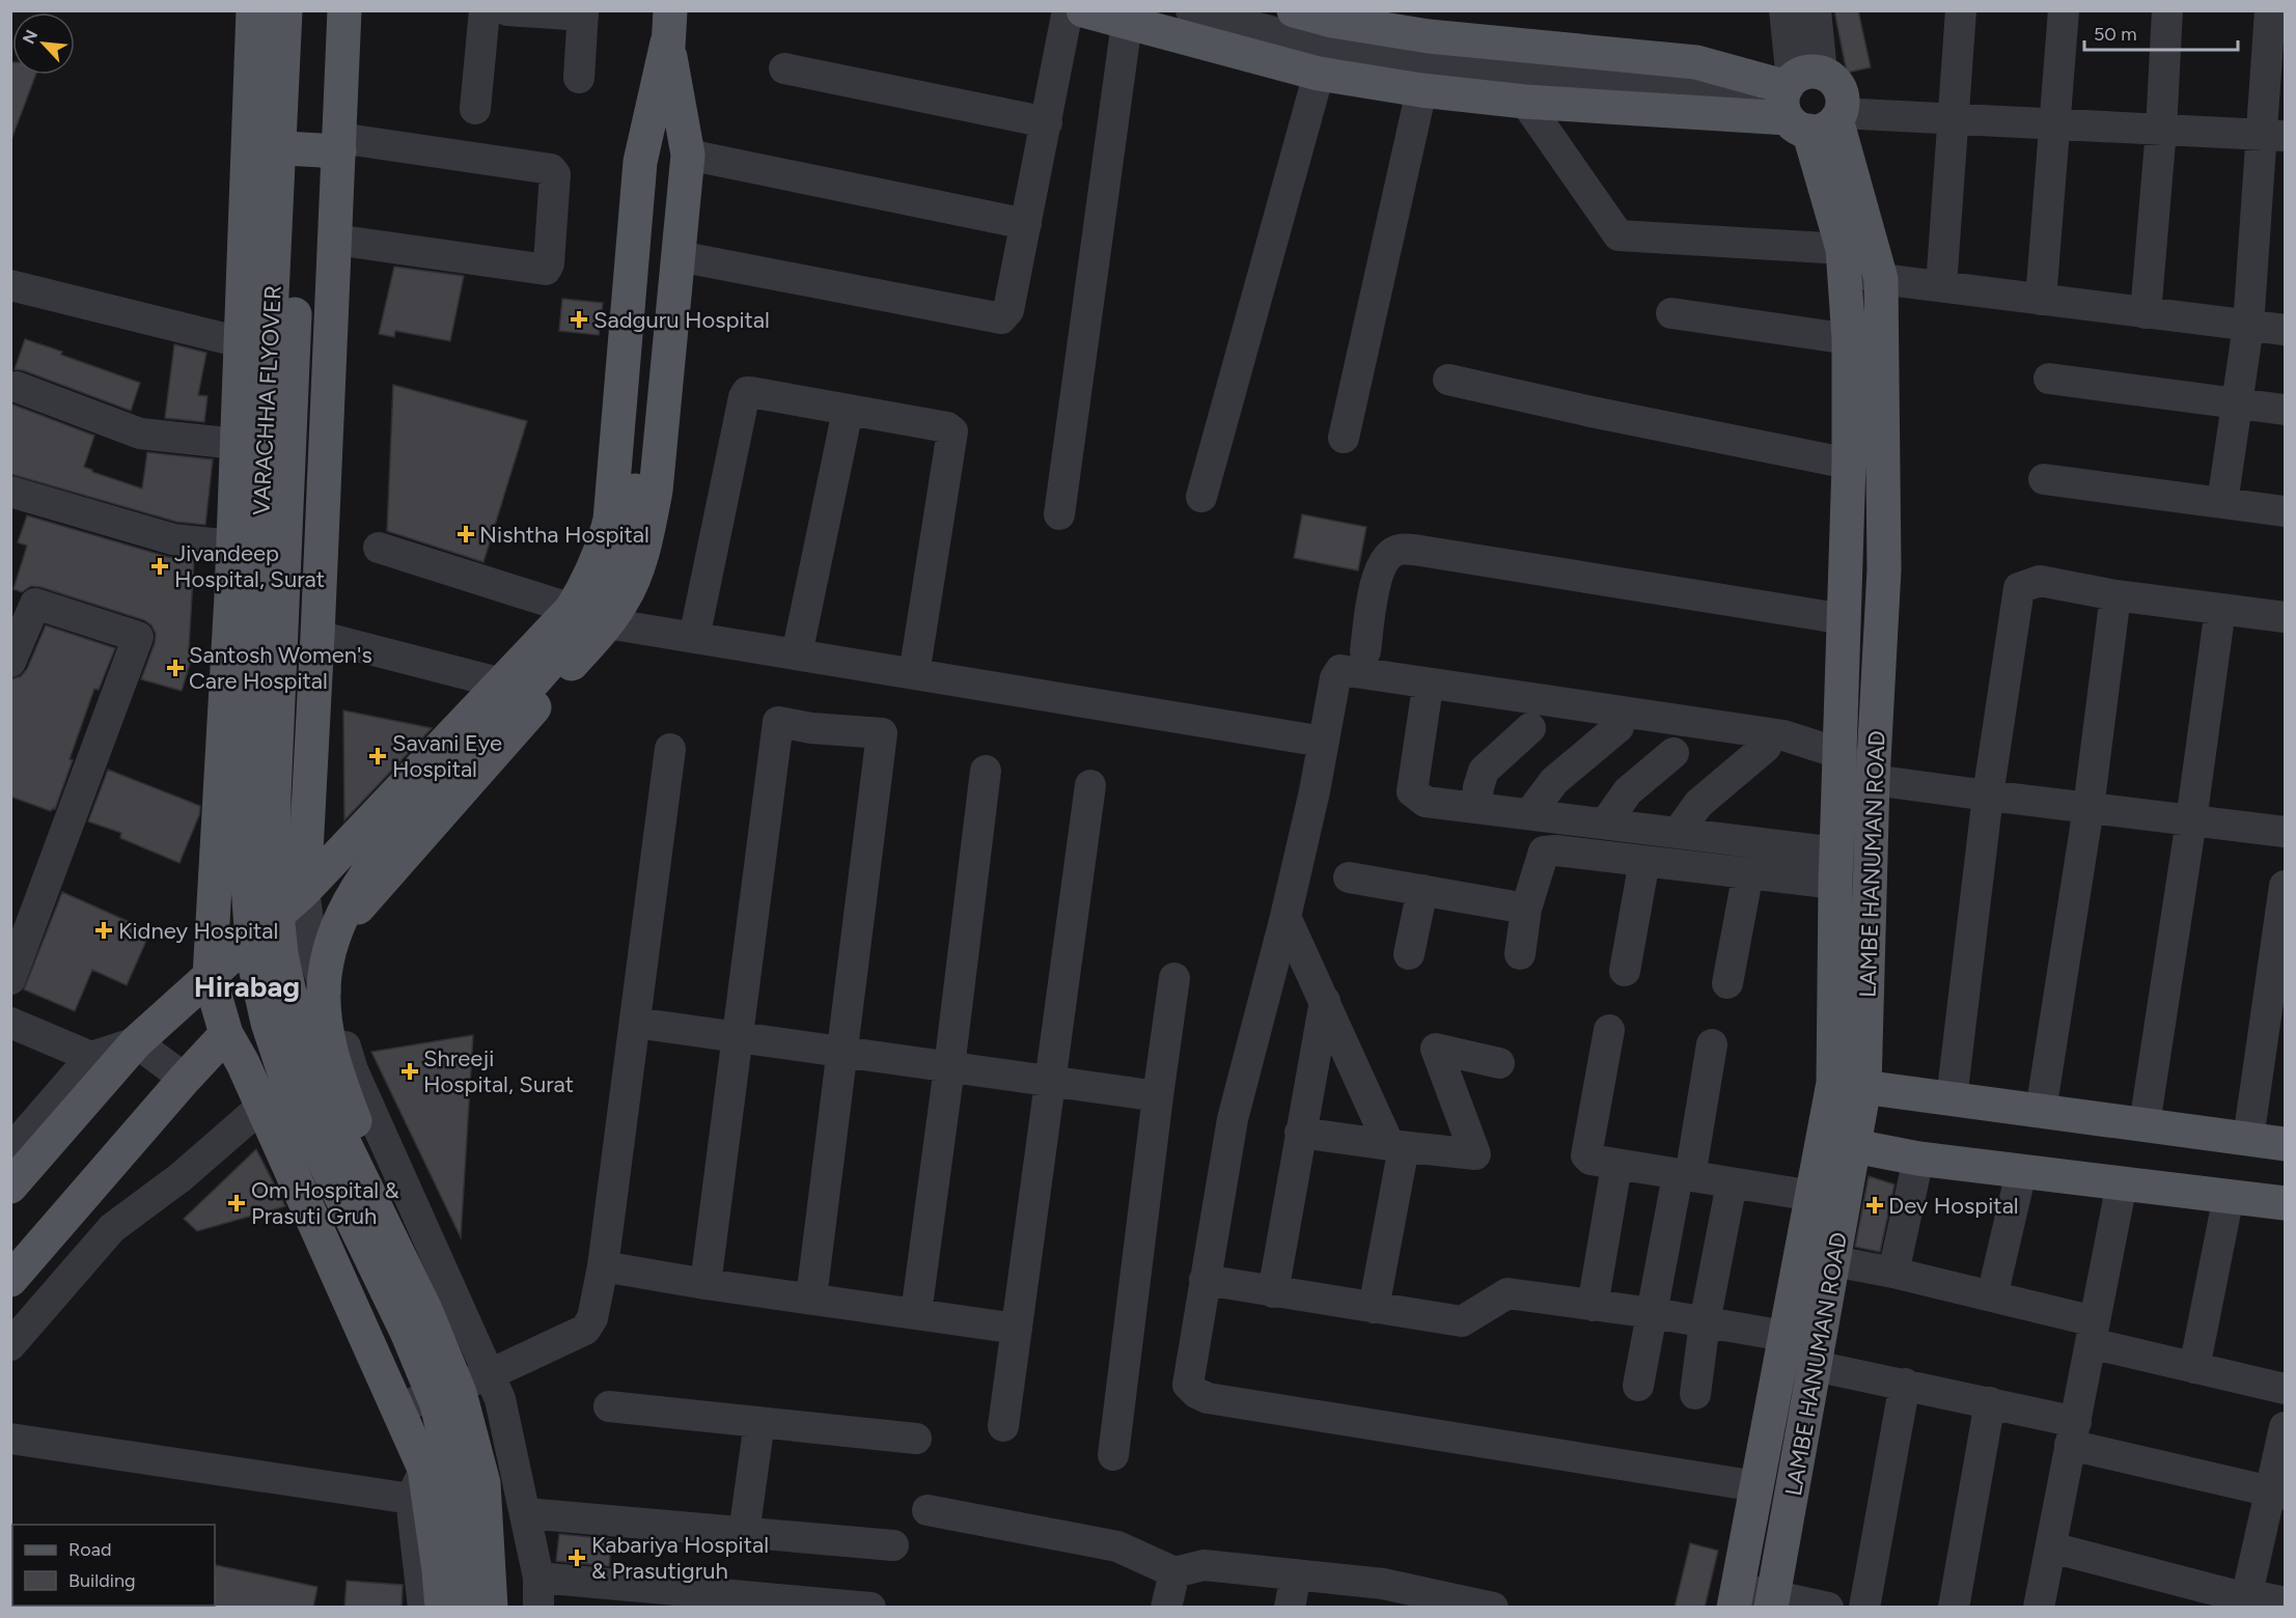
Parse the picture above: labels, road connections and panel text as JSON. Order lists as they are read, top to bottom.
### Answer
{
  "streets": {
    "main road": ["VARACHHA FLYOVER", "LAMBE HANUMAN ROAD"]
  },
  "districts": ["Hirabag"],
  "places": {
    "health": [
      "Sadguru Hospital",
      "Nishtha Hospital",
      "Jivandeep Hospital, Surat",
      "Santosh Women's Care Hospital",
      "Savani Eye Hospital",
      "Kidney Hospital",
      "Shreeji Hospital, Surat",
      "Om Hospital & Prasuti Gruh",
      "Dev Hospital",
      "Kabariya Hospital & Prasutigruh"
    ]
  },
  "legend": ["Road", "Building"],
  "scale_bar": "50 m",
  "north": "top left"
}
